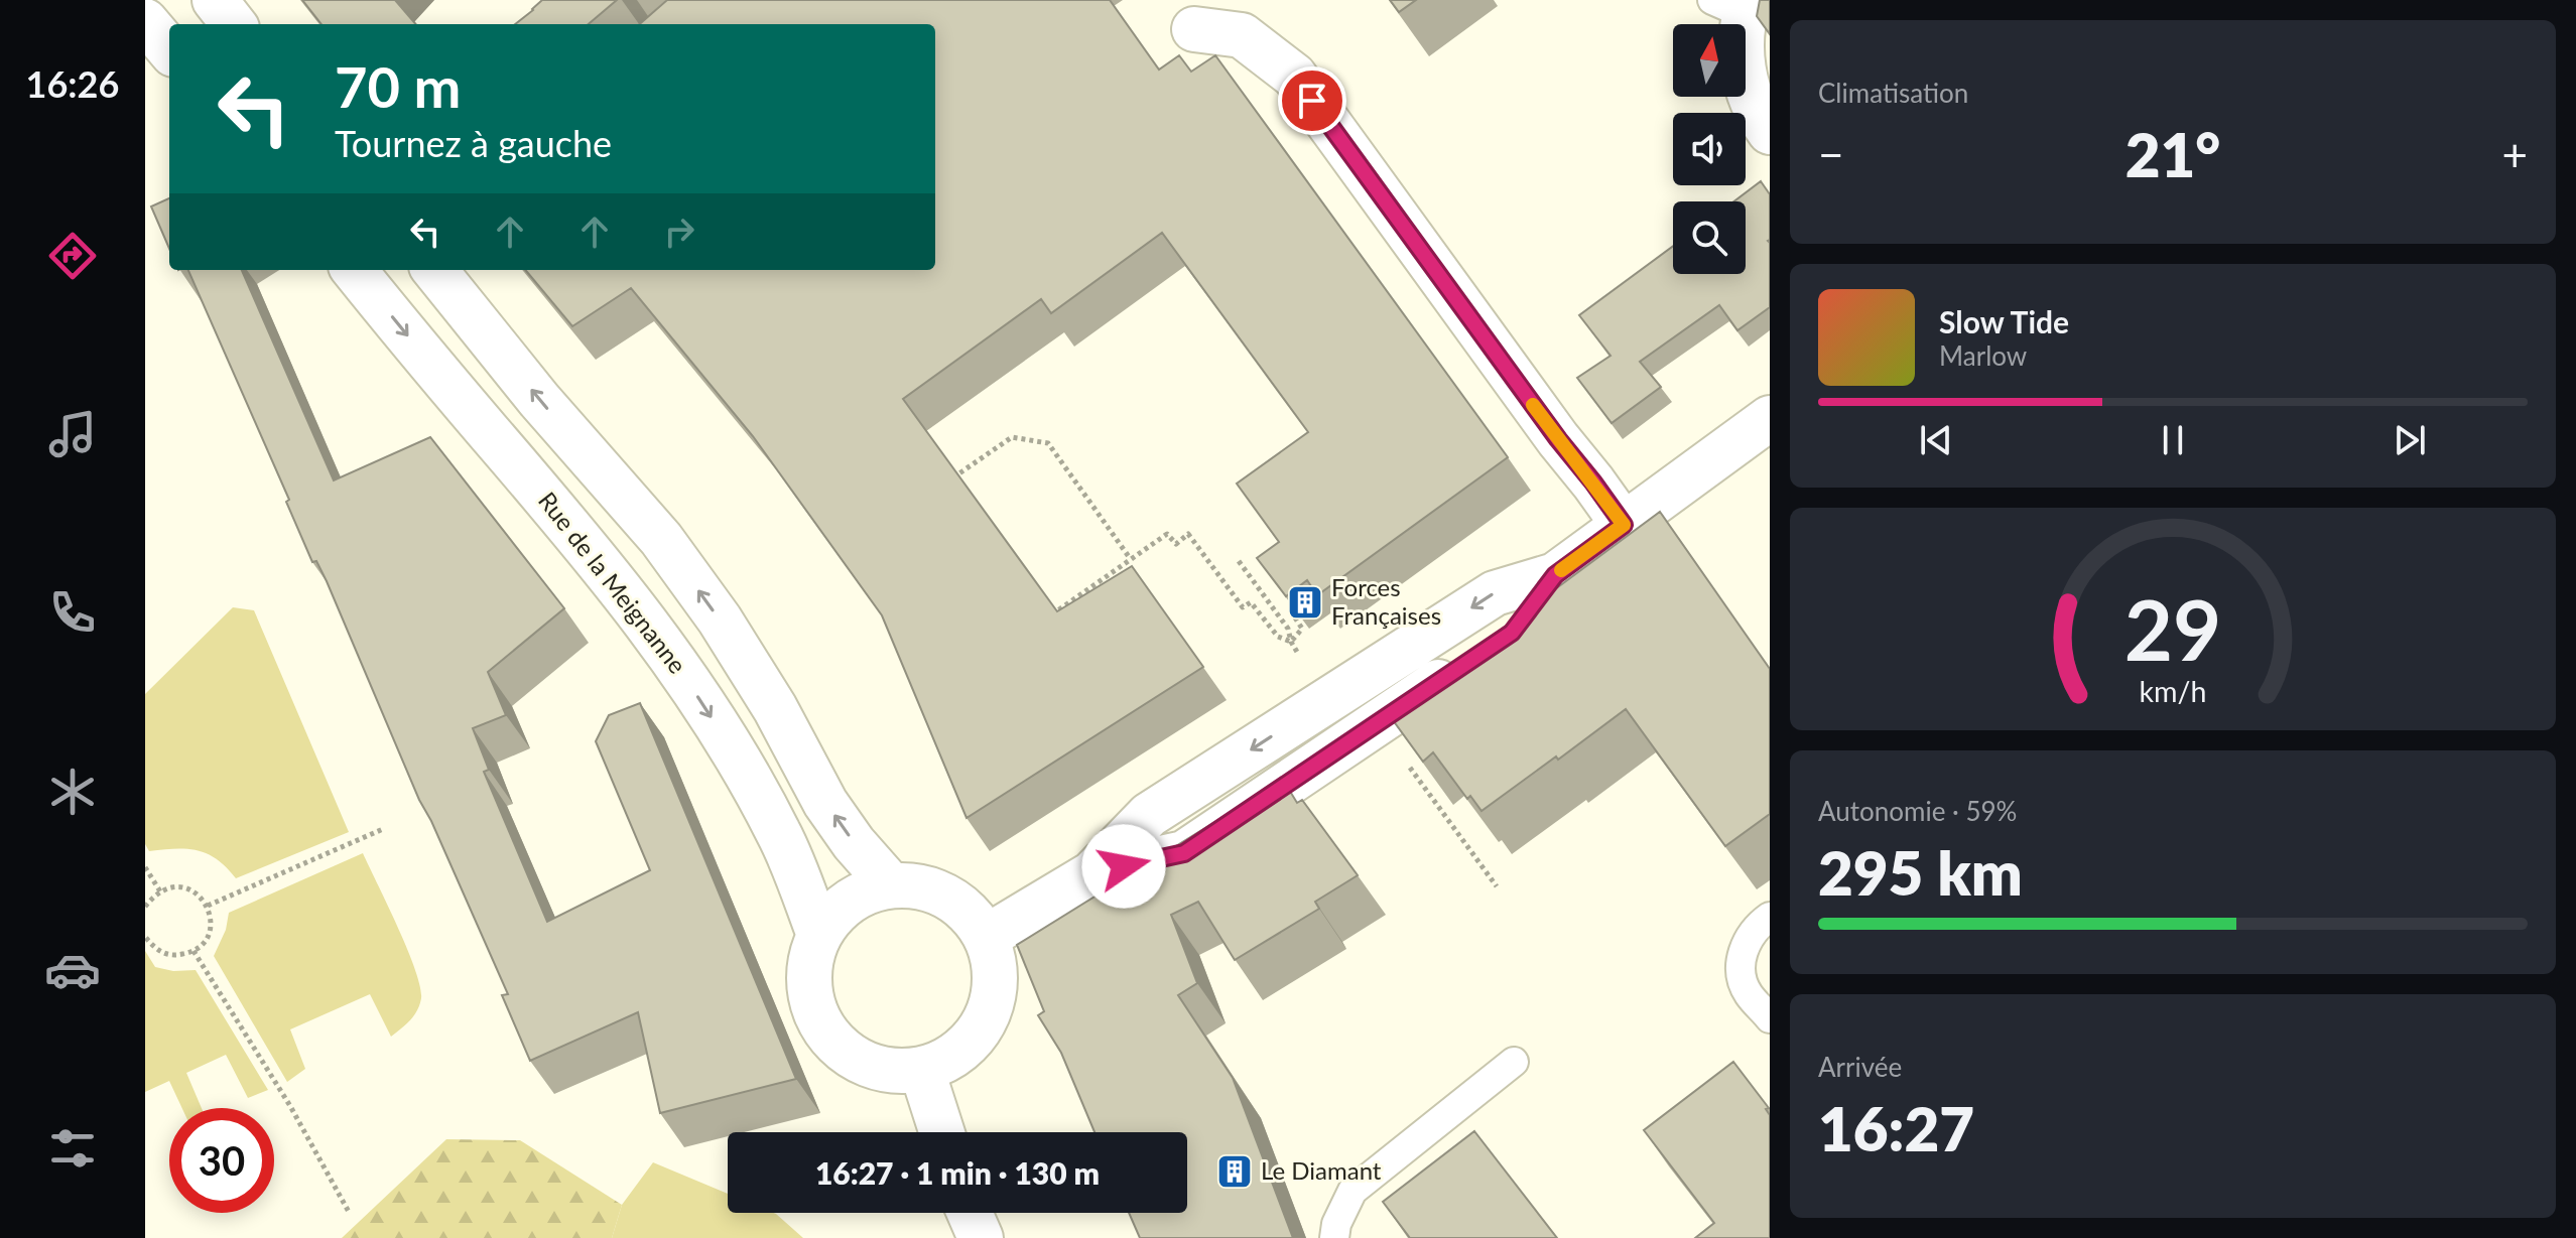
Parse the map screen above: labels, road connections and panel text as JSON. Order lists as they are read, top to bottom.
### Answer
{
  "streets": {
    "main road": ["Rue de la Meignanne"]
  },
  "places": {
    "building": ["Forces Françaises", "Le Diamant"]
  },
  "north": "top",
  "page": {
    "tabs": "16:26",
    "tile": [
      "Climatisation",
      ["Autonomie · 59%", "295 km"],
      ["Arrivée", "16:27"]
    ],
    "turn": ["70 m", "Tournez à gauche"],
    "heat": ["−", "21°", "+"],
    "song": ["Slow Tide", "Marlow"],
    "limit": "30",
    "trip": "16:27 · 1 min · 130 m",
    "gauge": ["29", "km/h"]
  }
}
